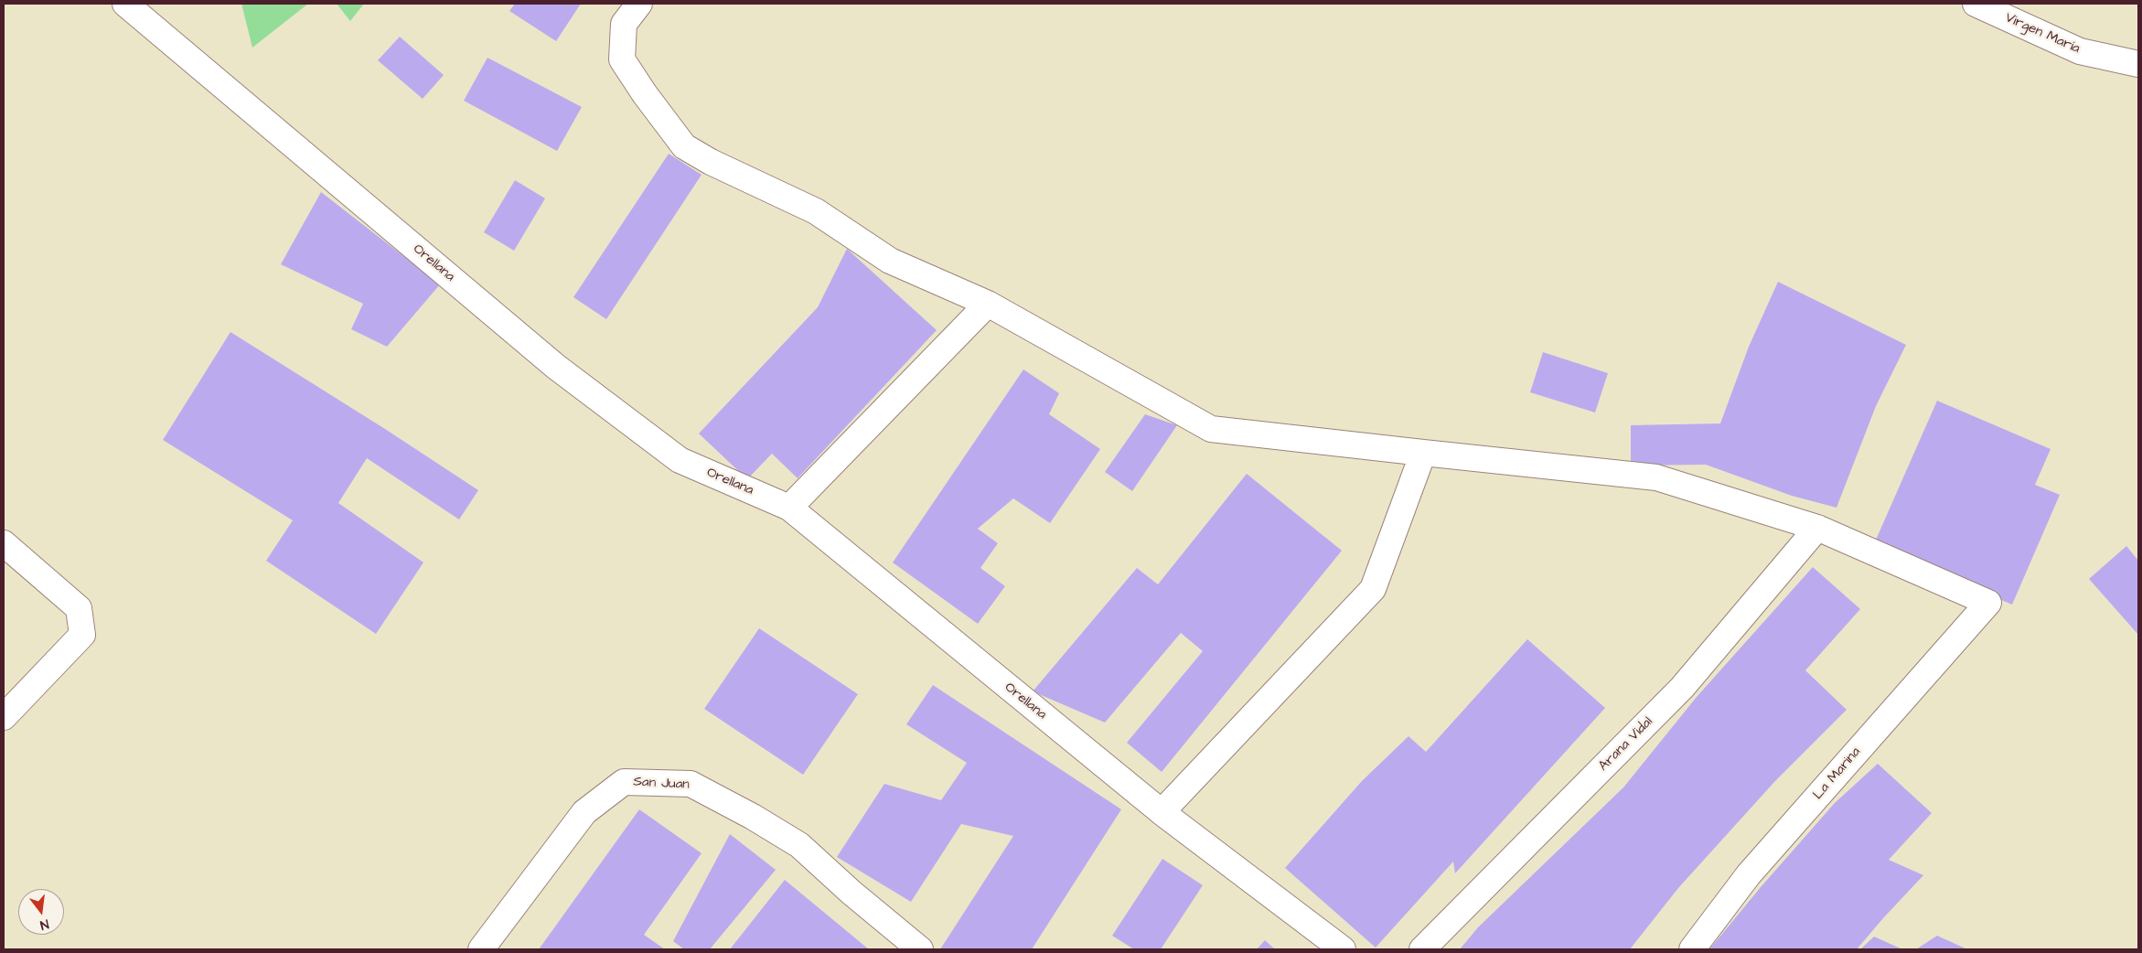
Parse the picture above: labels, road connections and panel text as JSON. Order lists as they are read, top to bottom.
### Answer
{
  "streets": {
    "street": [
      "Virgen María",
      "Orellana",
      "Arana Vidal",
      "La Marina",
      "San Juan"
    ]
  },
  "crossings": [
    ["Arana Vidal", "La Marina"]
  ],
  "north": "bottom"
}
